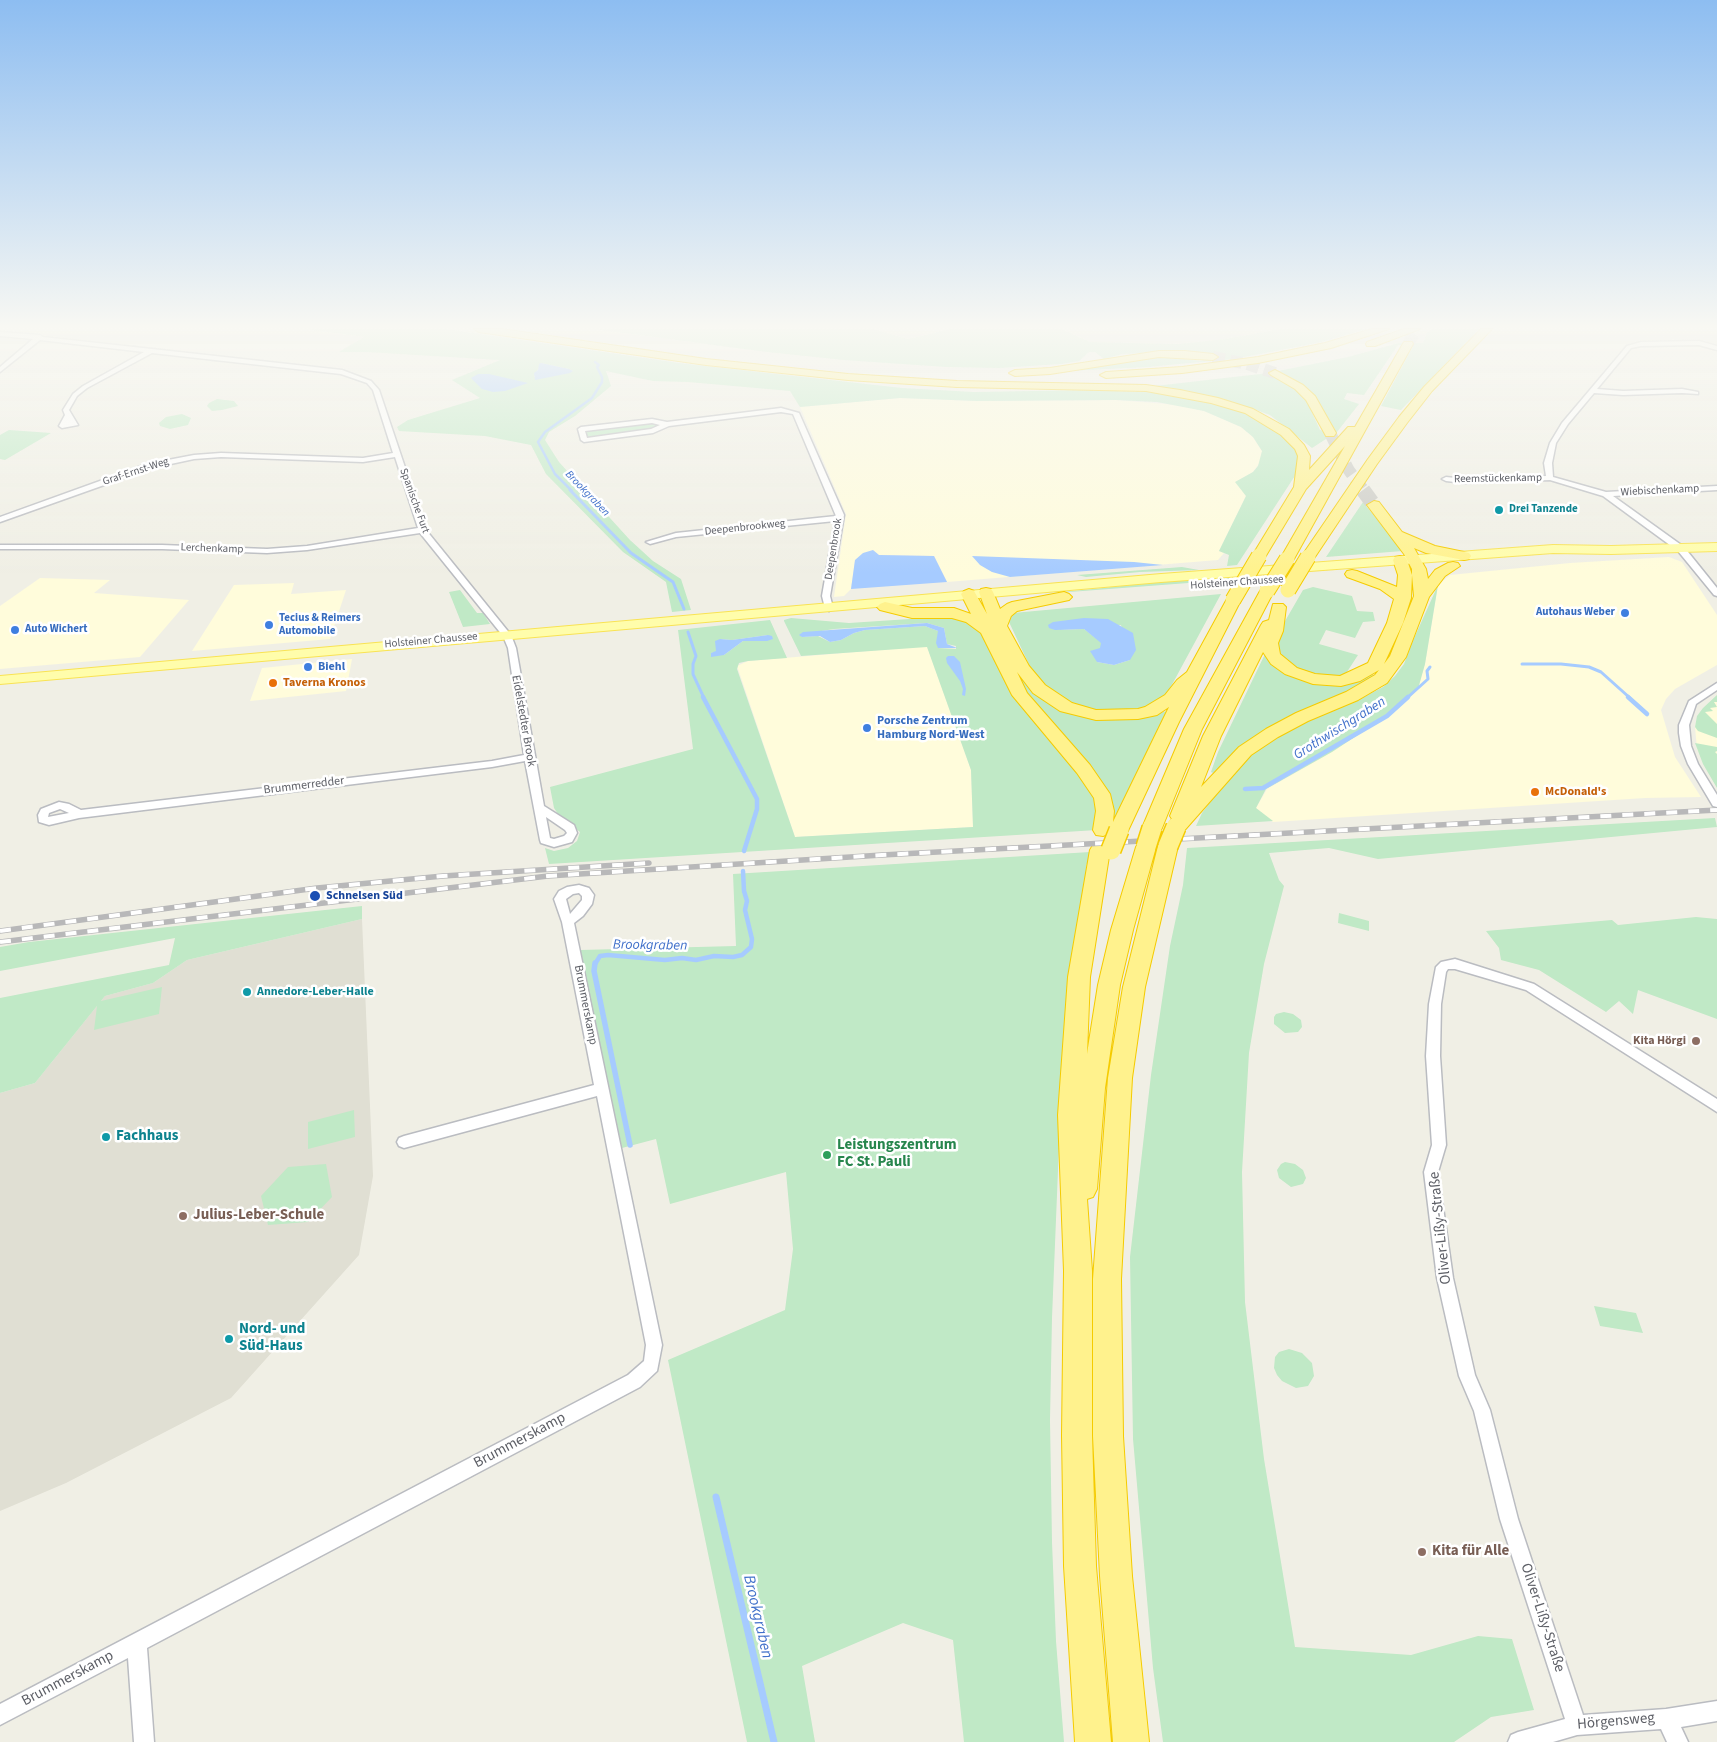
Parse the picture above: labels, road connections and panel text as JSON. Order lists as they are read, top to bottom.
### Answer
{
  "streets": {
    "main road": ["Holsteiner Chaussee"],
    "street": [
      "Graf-Ernst-Weg",
      "Reemstückenkamp",
      "Wiebischenkamp",
      "Spanische Furt",
      "Deepenbrookweg",
      "Lerchenkamp",
      "Deepenbrook",
      "Eidelstedter Brook",
      "Brummerredder",
      "Brummerskamp",
      "Oliver-Lißy-Straße",
      "Hörgensweg"
    ]
  },
  "crossings": [
    ["Graf-Ernst-Weg", "Spanische Furt"],
    ["Reemstückenkamp", "Wiebischenkamp"],
    ["Wiebischenkamp", "Holsteiner Chaussee"],
    ["Spanische Furt", "Lerchenkamp"],
    ["Spanische Furt", "Holsteiner Chaussee"],
    ["Spanische Furt", "Eidelstedter Brook"],
    ["Deepenbrookweg", "Deepenbrook"],
    ["Deepenbrook", "Holsteiner Chaussee"],
    ["Holsteiner Chaussee", "Eidelstedter Brook"],
    ["Eidelstedter Brook", "Brummerredder"],
    ["Oliver-Lißy-Straße", "Hörgensweg"]
  ],
  "water": ["Brookgraben", "Grothwischgraben"],
  "places": [
    "Drei Tanzende",
    "Autohaus Weber",
    "Tecius & Reimers Automobile",
    "Auto Wichert",
    "Biehl",
    "Taverna Kronos",
    "Porsche Zentrum Hamburg Nord-West",
    "McDonald's",
    "Schnelsen Süd",
    "Annedore-Leber-Halle",
    "Kita Hörgi",
    "Fachhaus",
    "Leistungszentrum FC St. Pauli",
    "Julius-Leber-Schule",
    "Nord- und Süd-Haus",
    "Kita für Alle"
  ]
}
